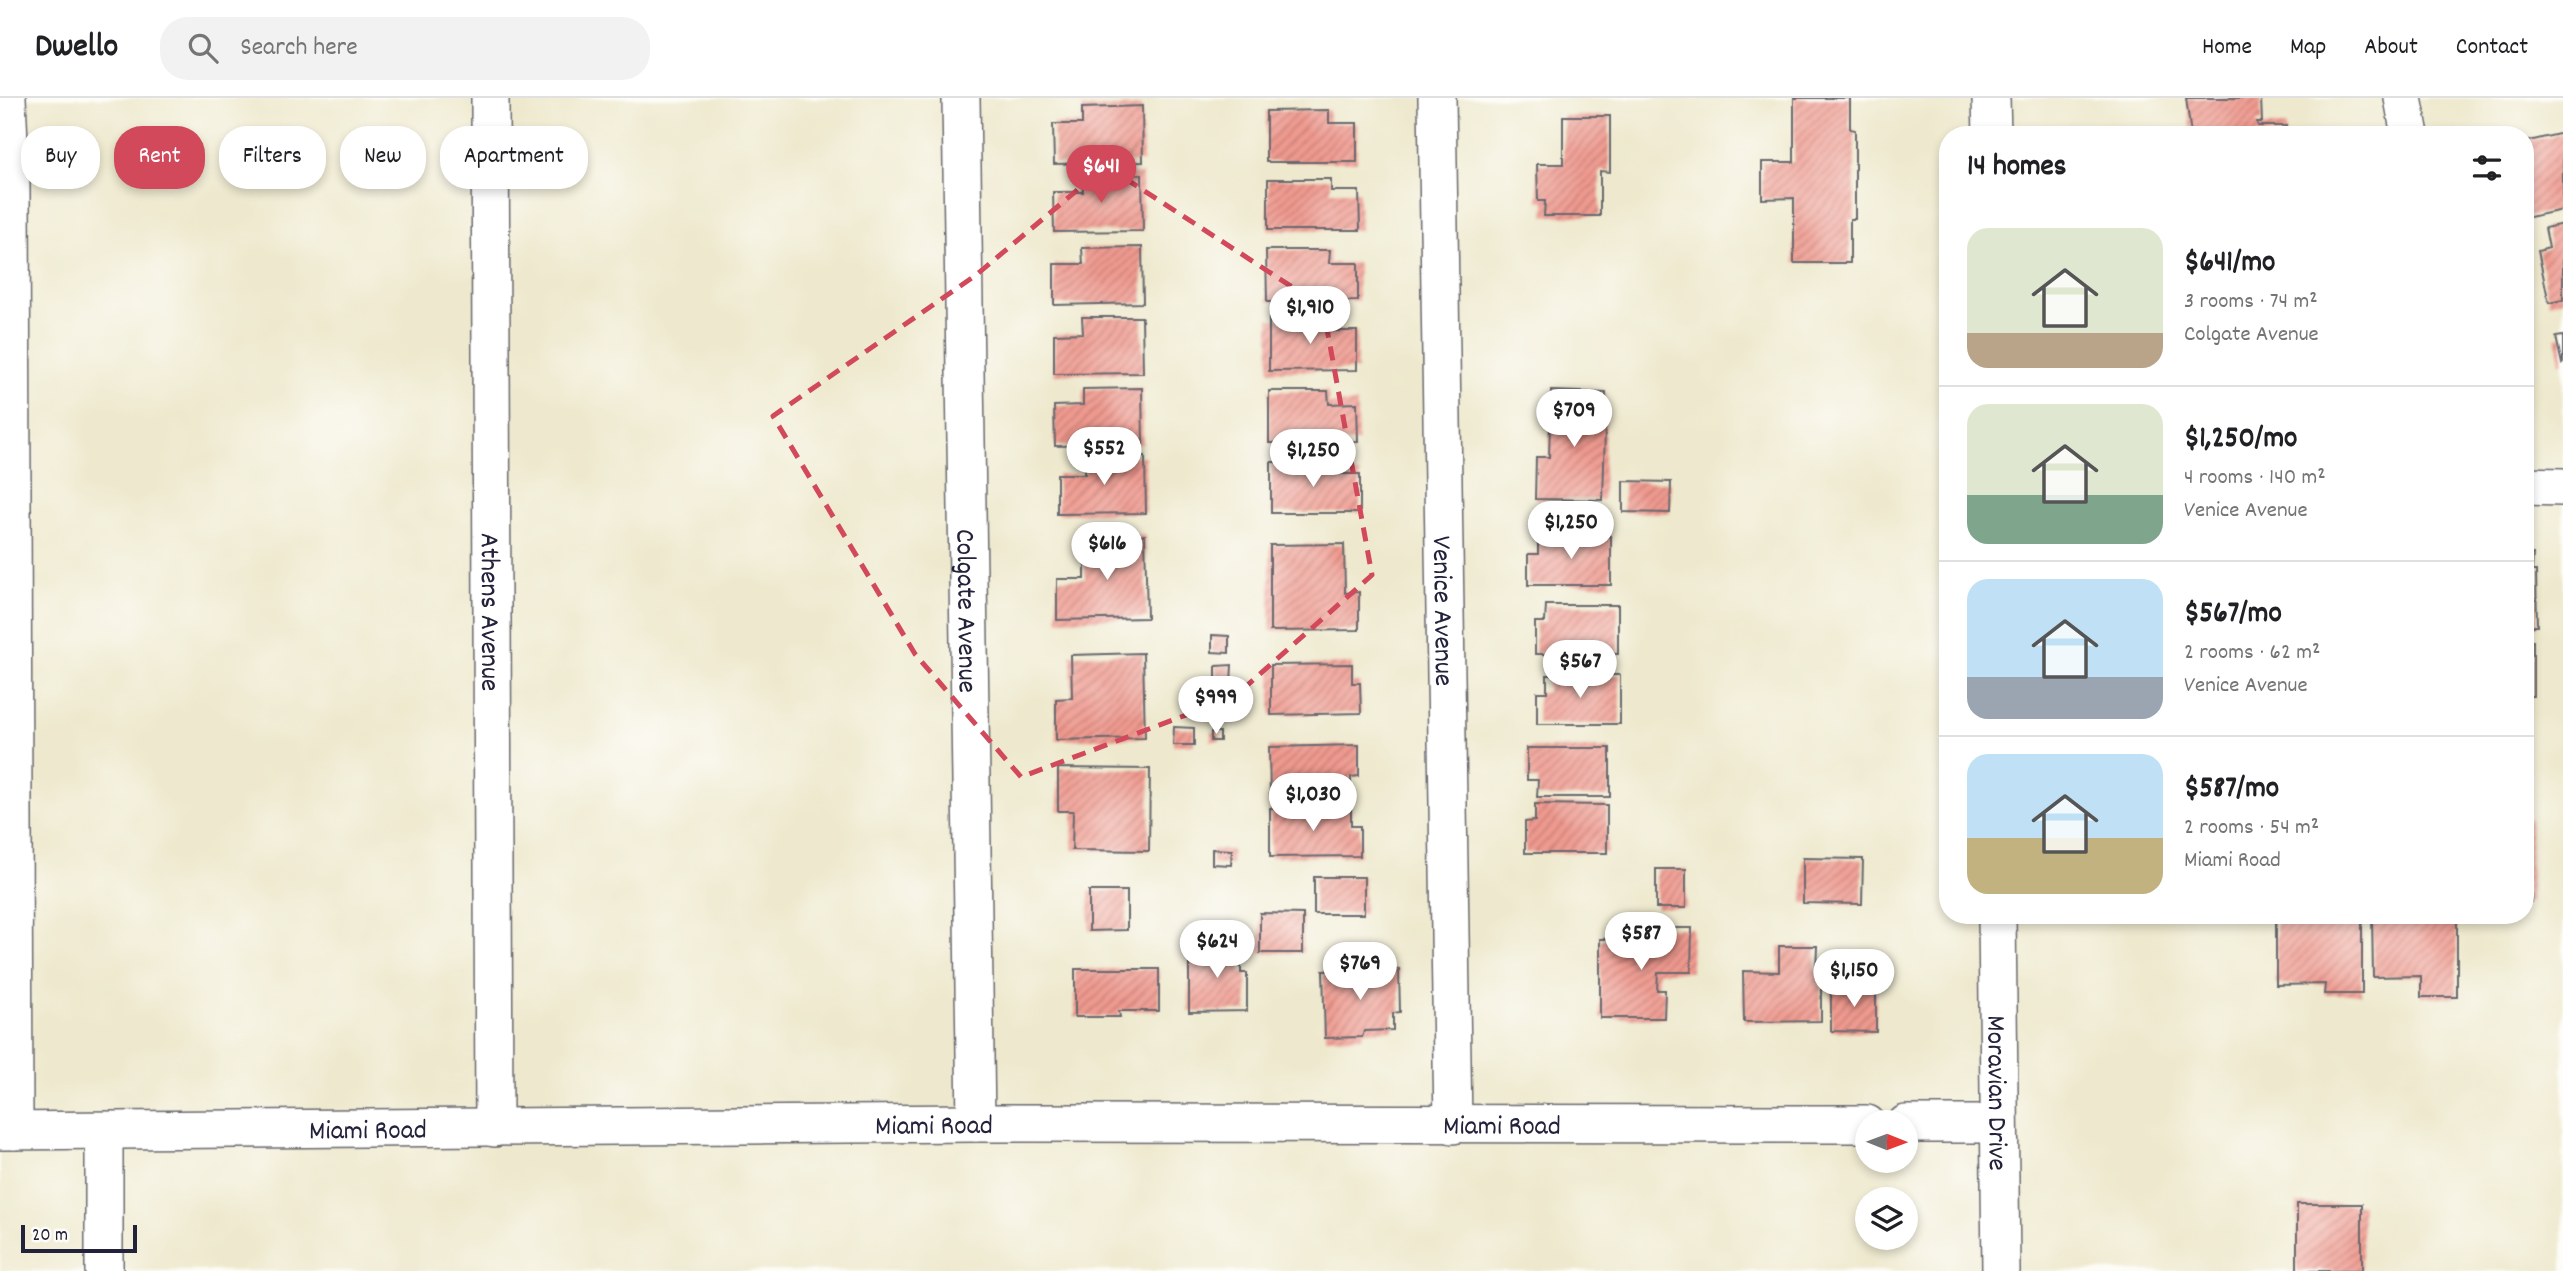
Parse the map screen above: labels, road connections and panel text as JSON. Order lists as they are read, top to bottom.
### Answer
{
  "streets": {
    "street": [
      "Colgate Avenue",
      "Venice Avenue",
      "Athens Avenue",
      "Moravian Drive",
      "Miami Road"
    ]
  },
  "crossings": [
    ["Colgate Avenue", "Miami Road"],
    ["Venice Avenue", "Miami Road"],
    ["Athens Avenue", "Miami Road"]
  ],
  "scale_bar": "20 m",
  "north": "right",
  "page": {
    "header": "Dwello",
    "search": "Search here",
    "nav": [
      "Home",
      "Map",
      "About",
      "Contact"
    ],
    "chip": [
      "Buy",
      "Rent",
      "Filters",
      "New",
      "Apartment"
    ],
    "heading": "14 homes",
    "price": [
      "$641",
      "$1,910",
      "$709",
      "$552",
      "$1,250",
      "$1,250",
      "$616",
      "$567",
      "$999",
      "$1,030",
      "$587",
      "$624",
      "$769",
      "$1,150"
    ],
    "list": [
      {
        "name": "$641/mo",
        "note": "3 rooms · 74 m² · Colgate Avenue"
      },
      {
        "name": "$1,250/mo",
        "note": "4 rooms · 140 m² · Venice Avenue"
      },
      {
        "name": "$567/mo",
        "note": "2 rooms · 62 m² · Venice Avenue"
      },
      {
        "name": "$587/mo",
        "note": "2 rooms · 54 m² · Miami Road"
      }
    ],
    "scale": "20 m"
  }
}
